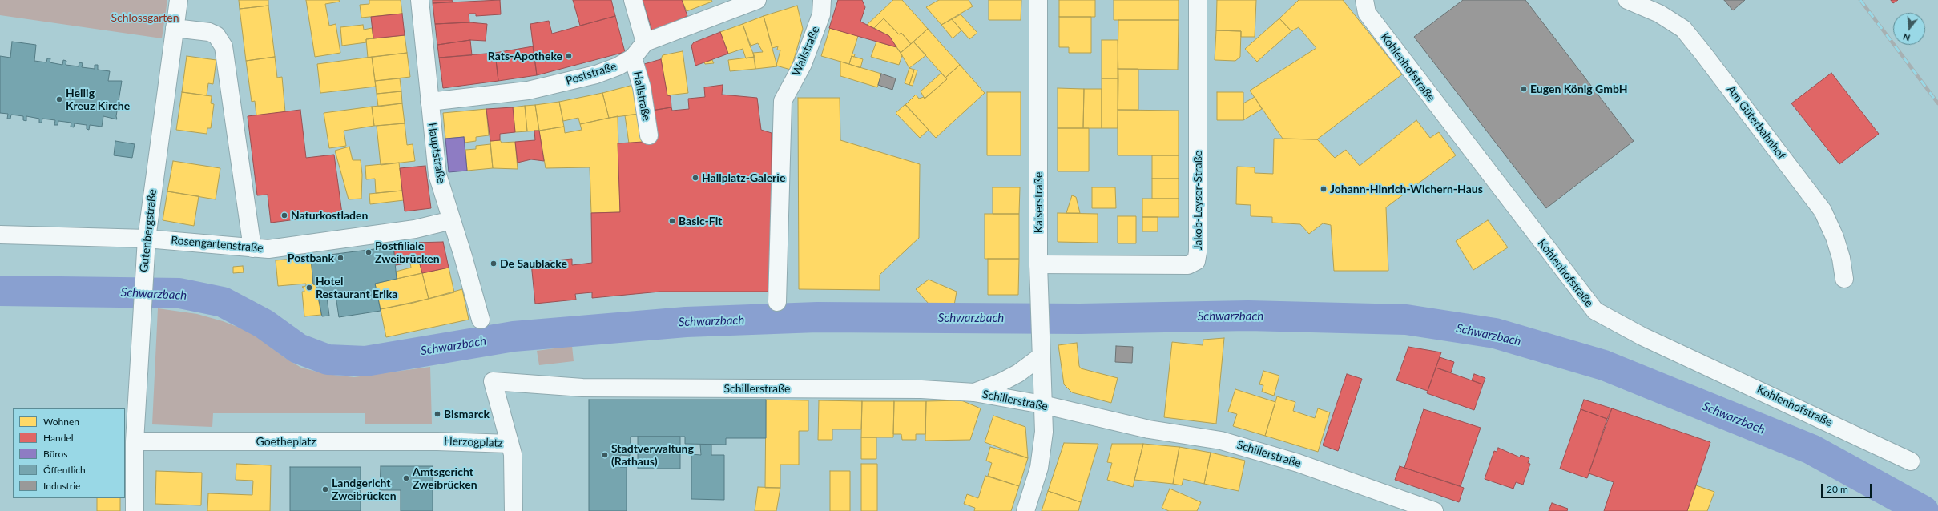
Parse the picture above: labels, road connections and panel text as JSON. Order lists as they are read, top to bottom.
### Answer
{
  "streets": {
    "street": [
      "Wallstraße",
      "Kohlenhofstraße",
      "Poststraße",
      "Hallstraße",
      "Am Güterbahnhof",
      "Hauptstraße",
      "Jakob-Leyser-Straße",
      "Kaiserstraße",
      "Gutenbergstraße",
      "Rosengartenstraße",
      "Schillerstraße",
      "Goetheplatz",
      "Herzogplatz"
    ]
  },
  "crossings": [
    ["Poststraße", "Hallstraße"],
    ["Poststraße", "Hauptstraße"],
    ["Hauptstraße", "Rosengartenstraße"],
    ["Jakob-Leyser-Straße", "Kaiserstraße"],
    ["Kaiserstraße", "Schillerstraße"],
    ["Gutenbergstraße", "Rosengartenstraße"],
    ["Gutenbergstraße", "Goetheplatz"],
    ["Schillerstraße", "Herzogplatz"],
    ["Goetheplatz", "Herzogplatz"]
  ],
  "water": ["Schwarzbach"],
  "parks": ["Schlossgarten"],
  "places": [
    "Rats-Apotheke",
    "Eugen König GmbH",
    "Heilig Kreuz Kirche",
    "Hallplatz-Galerie",
    "Johann-Hinrich-Wichern-Haus",
    "Naturkostladen",
    "Basic-Fit",
    "Postfiliale Zweibrücken",
    "Postbank",
    "De Saublacke",
    "Hotel Restaurant Erika",
    "Bismarck",
    "Stadtverwaltung (Rathaus)",
    "Amtsgericht Zweibrücken",
    "Landgericht Zweibrücken"
  ],
  "legend": [
    "Wohnen",
    "Handel",
    "Büros",
    "Öffentlich",
    "Industrie"
  ],
  "scale_bar": "20 m",
  "north": "bottom"
}
